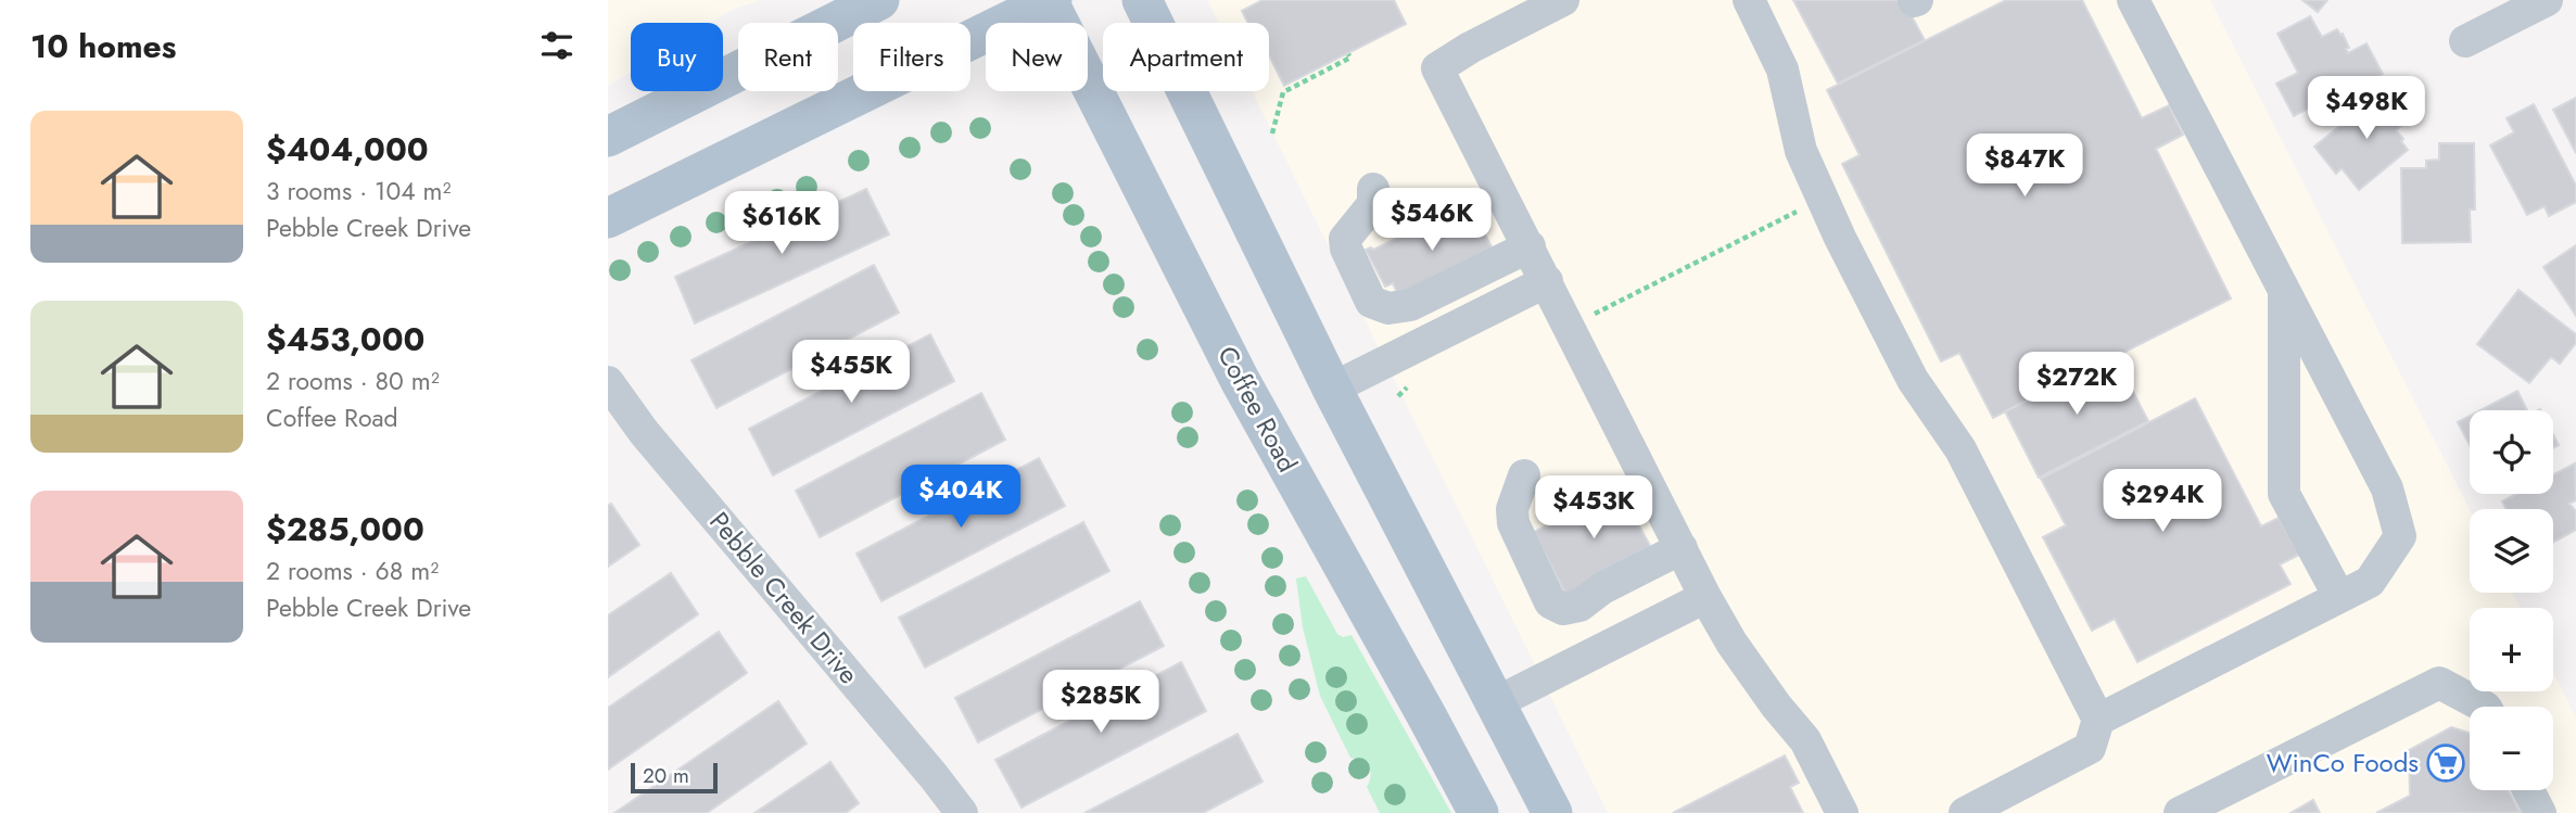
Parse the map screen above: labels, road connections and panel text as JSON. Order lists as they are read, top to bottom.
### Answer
{
  "streets": {
    "main road": ["Coffee Road"],
    "street": ["Pebble Creek Drive"]
  },
  "places": {
    "supermarket": ["WinCo Foods"]
  },
  "scale_bar": "20 m",
  "page": {
    "heading": "10 homes",
    "chip": [
      "Buy",
      "Rent",
      "Filters",
      "New",
      "Apartment"
    ],
    "price": [
      "$498K",
      "$847K",
      "$546K",
      "$616K",
      "$455K",
      "$272K",
      "$404K",
      "$294K",
      "$453K",
      "$285K"
    ],
    "list": [
      {
        "name": "$404,000",
        "note": "3 rooms · 104 m² · Pebble Creek Drive"
      },
      {
        "name": "$453,000",
        "note": "2 rooms · 80 m² · Coffee Road"
      },
      {
        "name": "$285,000",
        "note": "2 rooms · 68 m² · Pebble Creek Drive"
      }
    ],
    "map_buttons": ["+", "−"],
    "scale": "20 m"
  }
}
